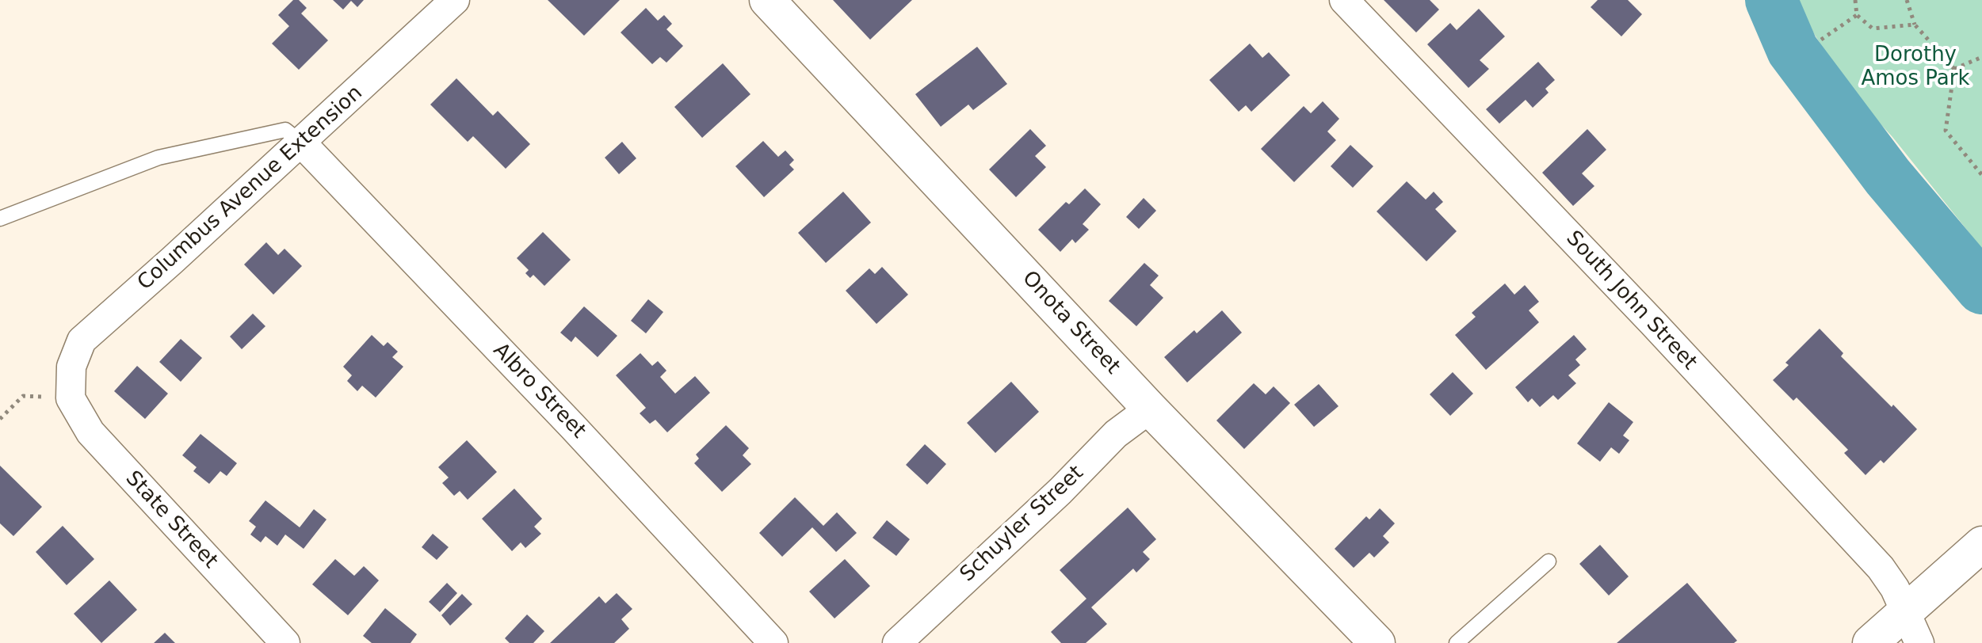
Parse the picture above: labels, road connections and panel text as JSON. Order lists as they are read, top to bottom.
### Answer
{
  "streets": {
    "street": [
      "Columbus Avenue Extension",
      "South John Street",
      "Onota Street",
      "Albro Street",
      "State Street",
      "Schuyler Street"
    ]
  },
  "crossings": [
    ["Columbus Avenue Extension", "Albro Street"],
    ["Columbus Avenue Extension", "State Street"],
    ["Onota Street", "Schuyler Street"]
  ],
  "parks": ["Dorothy Amos Park"]
}
